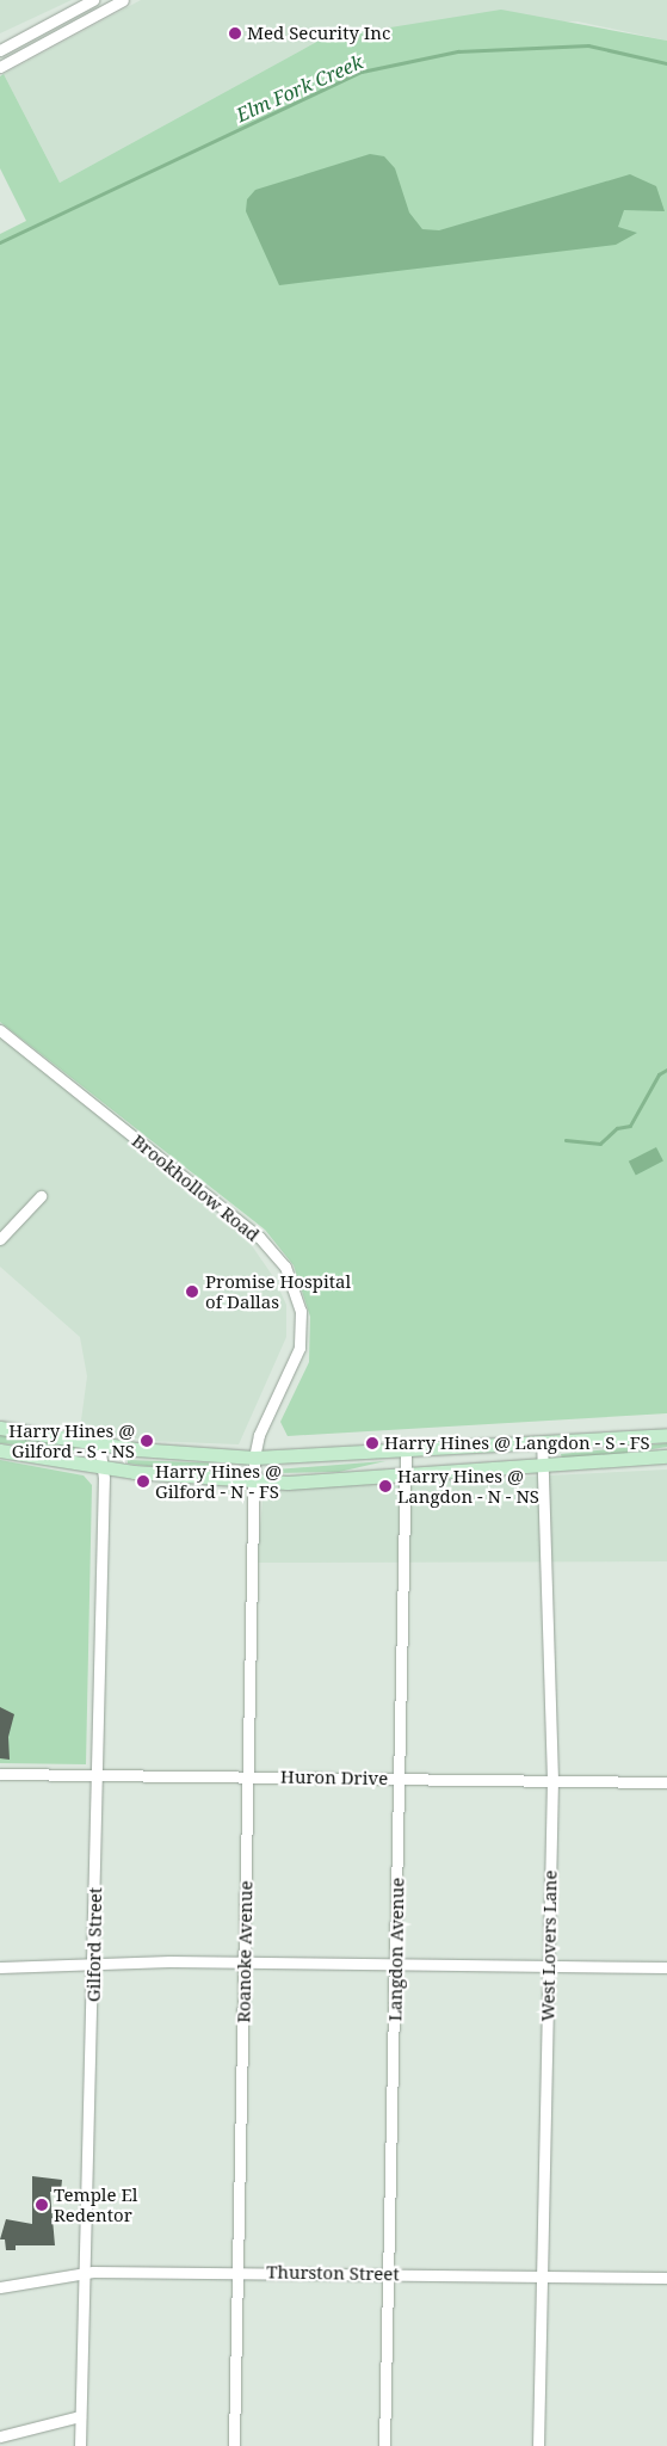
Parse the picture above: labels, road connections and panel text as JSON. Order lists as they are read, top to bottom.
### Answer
{
  "streets": {
    "street": [
      "Brookhollow Road",
      "Huron Drive",
      "Gilford Street",
      "West Lovers Lane",
      "Langdon Avenue",
      "Roanoke Avenue",
      "Thurston Street"
    ]
  },
  "crossings": [
    ["Brookhollow Road", "Roanoke Avenue"],
    ["Huron Drive", "Gilford Street"],
    ["Huron Drive", "West Lovers Lane"],
    ["Huron Drive", "Langdon Avenue"],
    ["Huron Drive", "Roanoke Avenue"],
    ["Gilford Street", "Thurston Street"],
    ["West Lovers Lane", "Thurston Street"],
    ["Langdon Avenue", "Thurston Street"],
    ["Roanoke Avenue", "Thurston Street"]
  ],
  "water": ["Elm Fork Creek"],
  "places": [
    "Med Security Inc",
    "Promise Hospital of Dallas",
    "Harry Hines @ Gilford - S - NS",
    "Harry Hines @ Langdon - S - FS",
    "Harry Hines @ Gilford - N - FS",
    "Harry Hines @ Langdon - N - NS",
    "Temple El Redentor"
  ]
}
